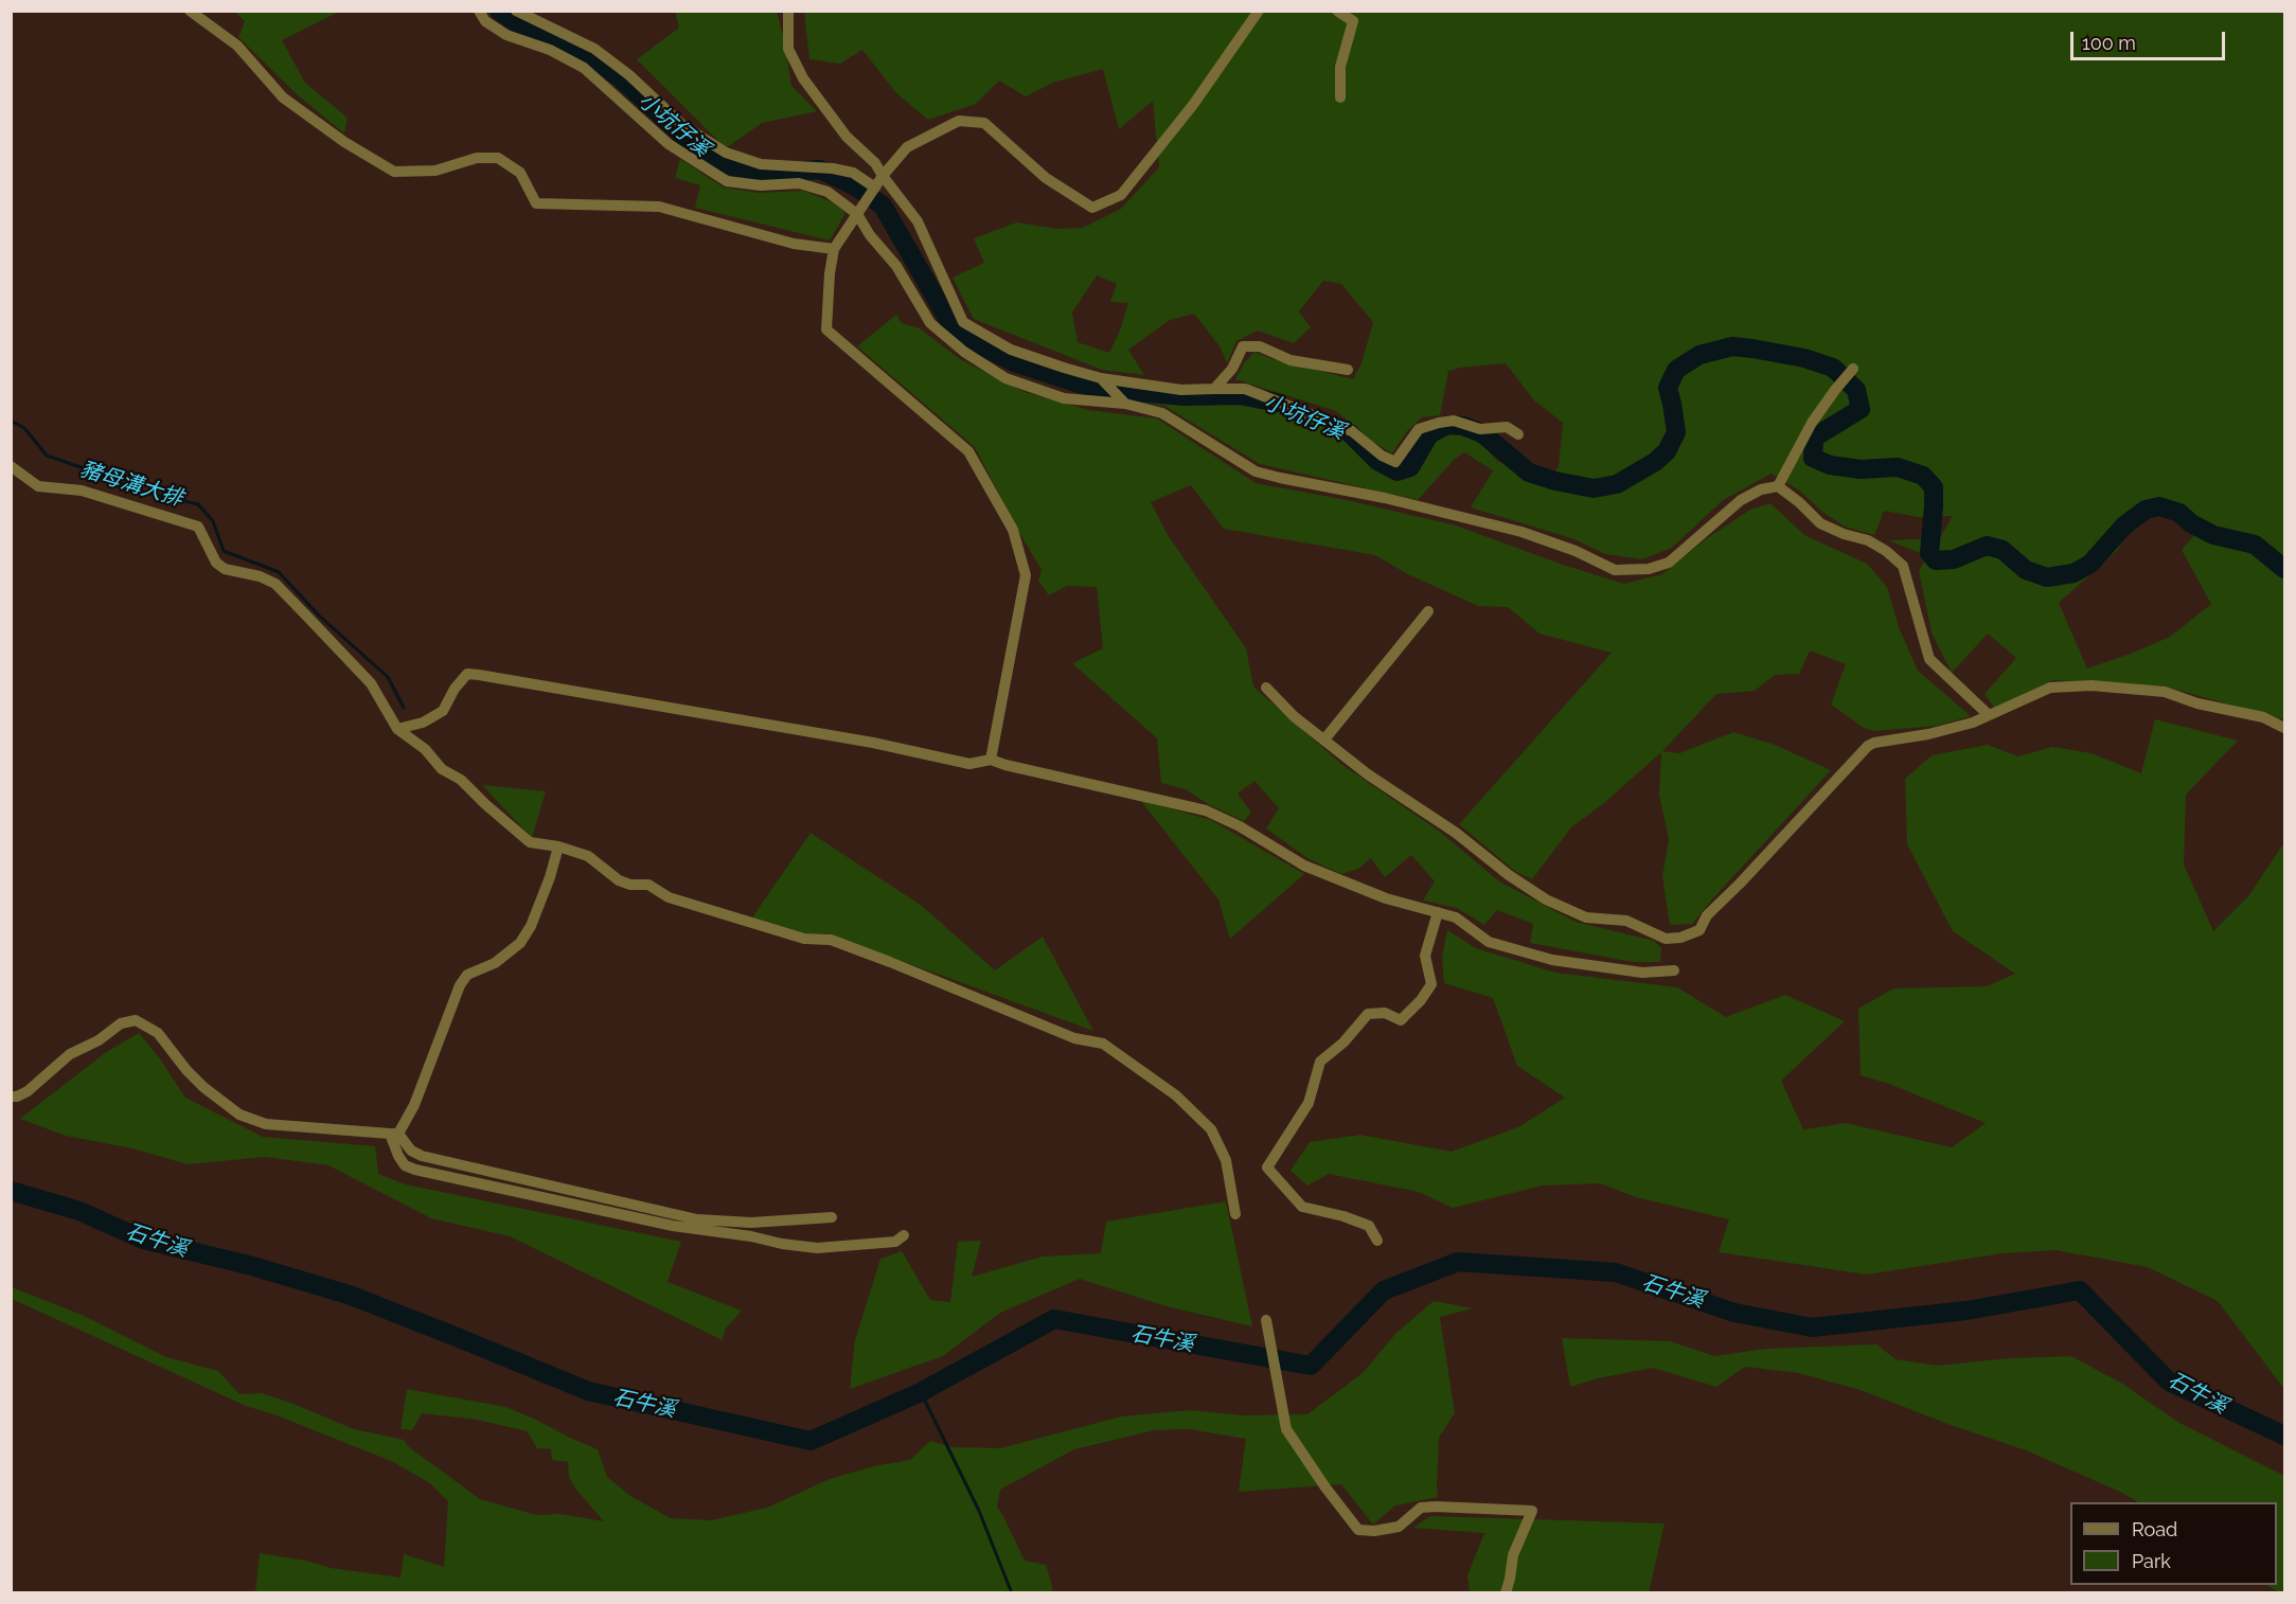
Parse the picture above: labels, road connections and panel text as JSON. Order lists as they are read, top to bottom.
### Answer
{
  "water": ["小坑仔溪", "豬母溝大排", "石牛溪"],
  "legend": ["Road", "Park"],
  "scale_bar": "100 m"
}
